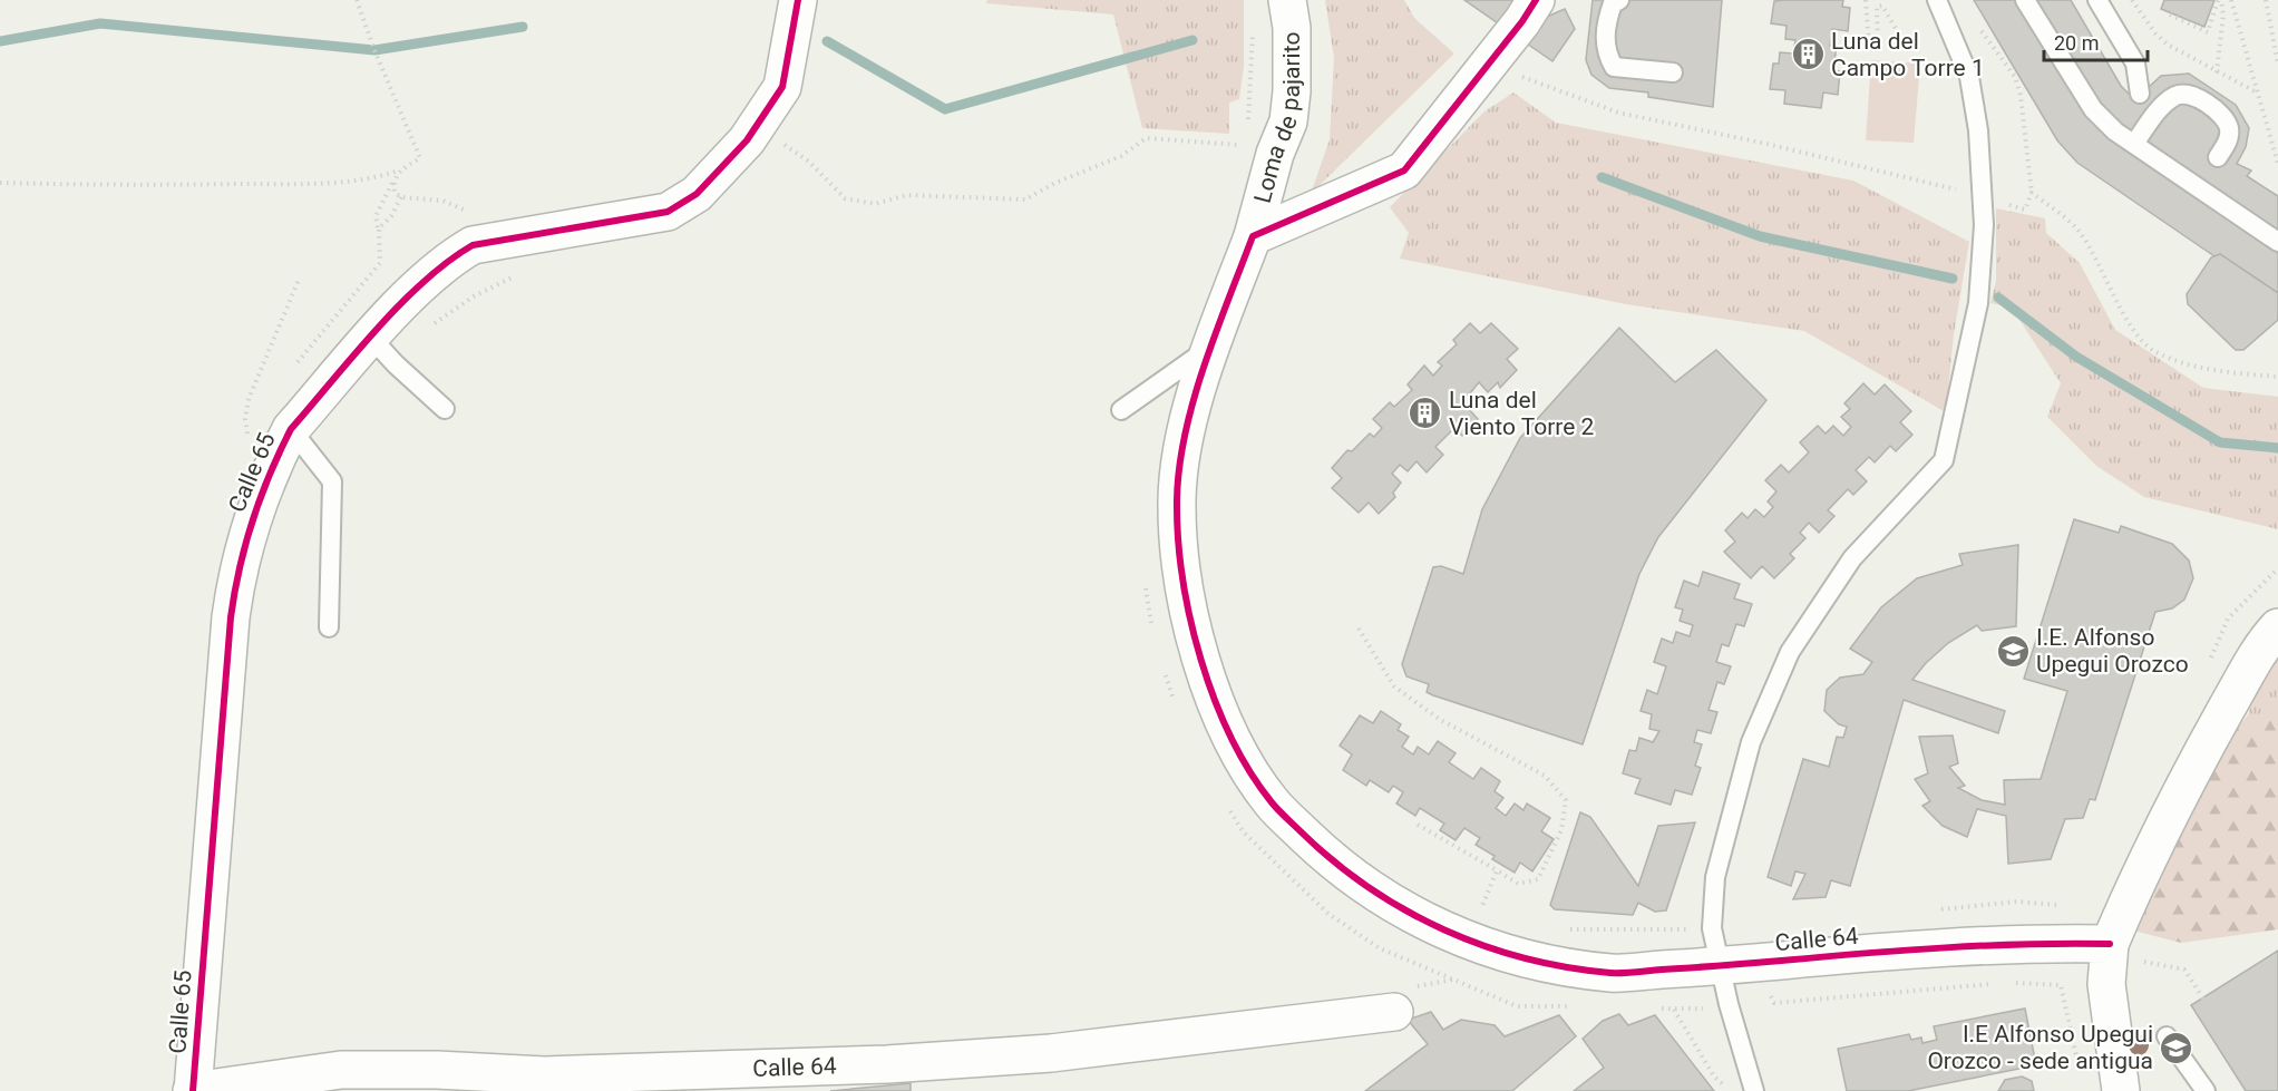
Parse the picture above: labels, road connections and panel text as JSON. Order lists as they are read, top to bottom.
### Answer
{
  "streets": {
    "street": ["Loma de pajarito", "Calle 65", "Calle 64"]
  },
  "crossings": [
    ["Loma de pajarito", "Calle 64"],
    ["Calle 65", "Calle 64"]
  ],
  "places": {
    "building": ["Luna del Campo Torre 1", "Luna del Viento Torre 2"],
    "school or university": ["I.E. Alfonso Upegui Orozco", "I.E Alfonso Upegui Orozco - sede antigua"]
  },
  "scale_bar": "20 m"
}
